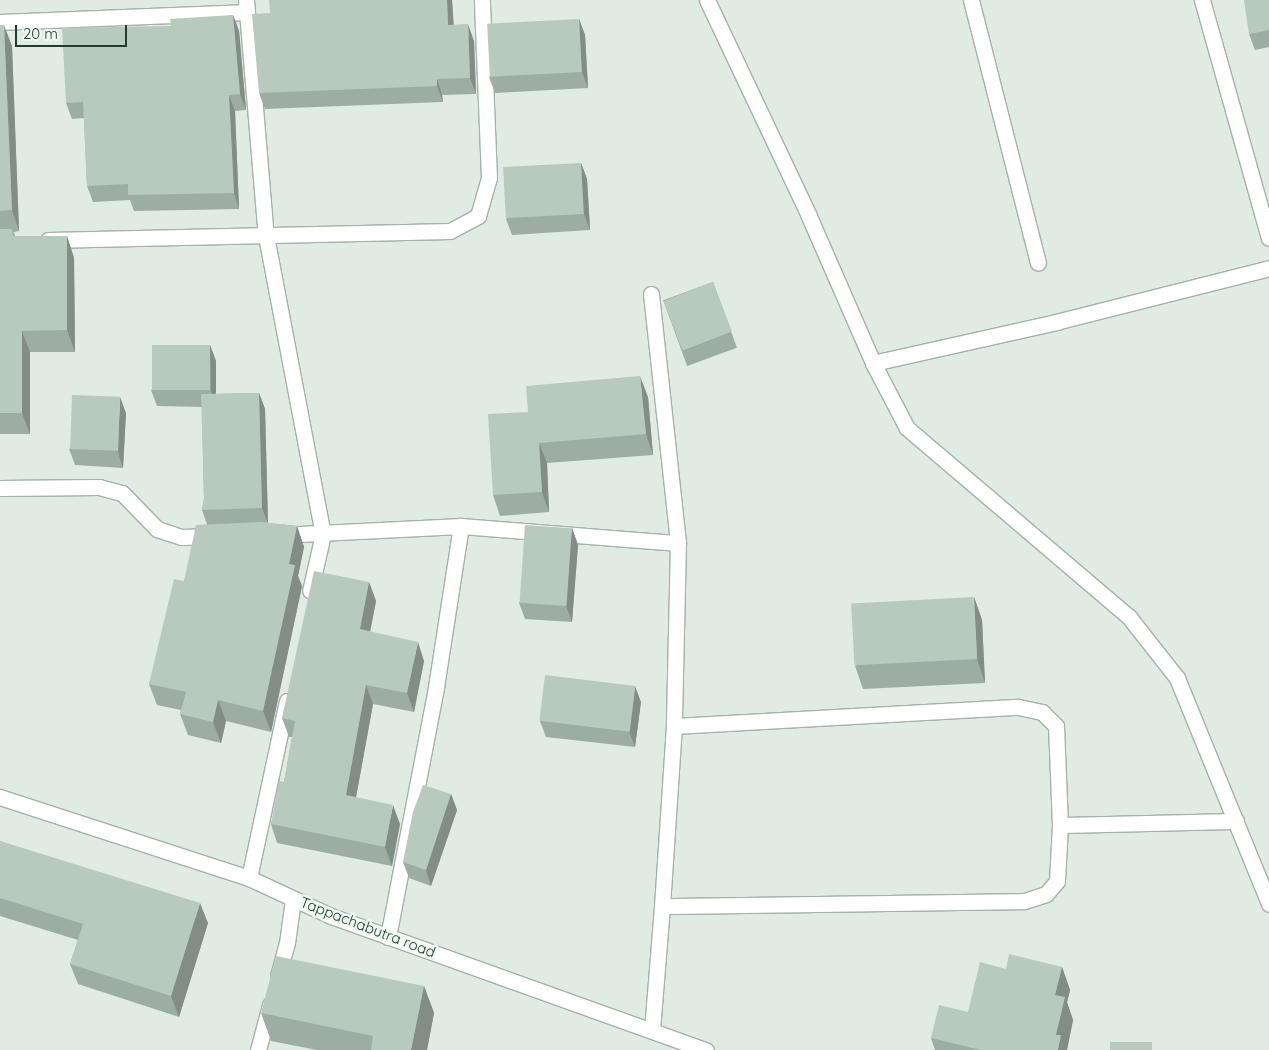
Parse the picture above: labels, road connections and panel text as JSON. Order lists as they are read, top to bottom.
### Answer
{
  "streets": {
    "street": ["Tappachabutra road"]
  },
  "scale_bar": "20 m"
}
